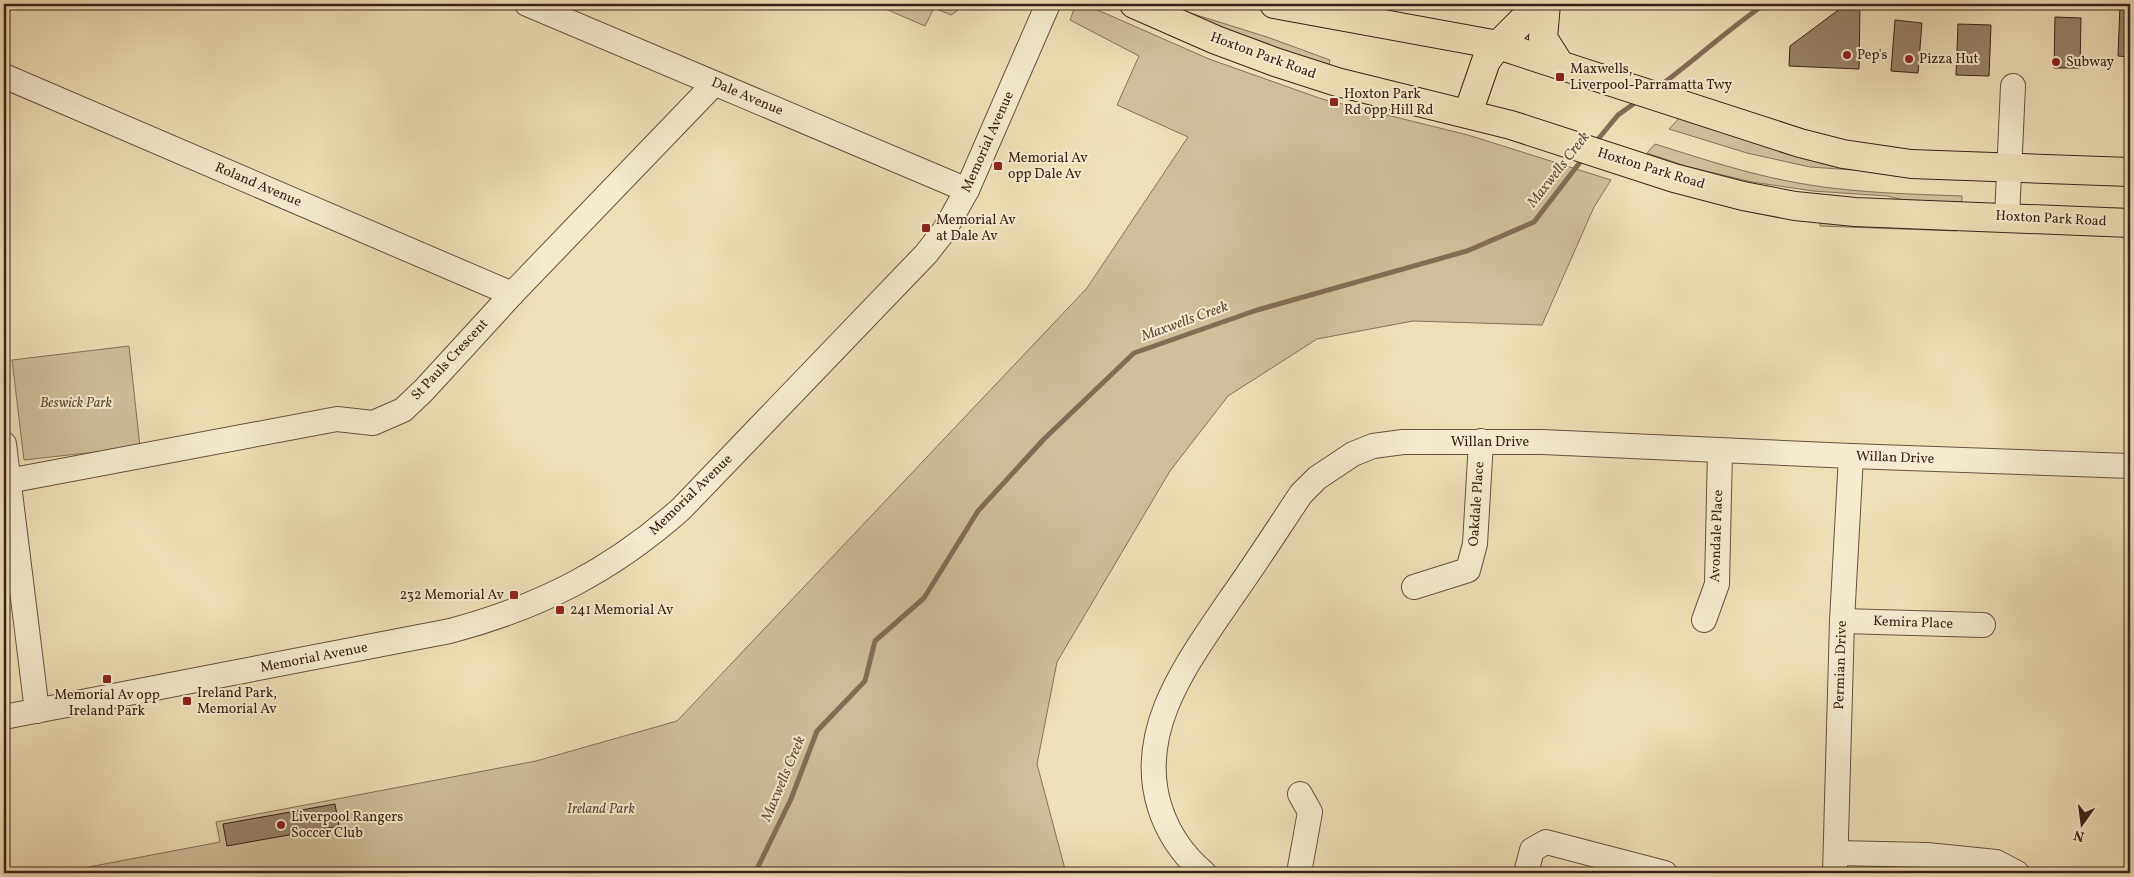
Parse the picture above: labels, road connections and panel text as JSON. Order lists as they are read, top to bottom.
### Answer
{
  "streets": {
    "main road": ["Hoxton Park Road"],
    "street": [
      "Dale Avenue",
      "Memorial Avenue",
      "Roland Avenue",
      "St Pauls Crescent",
      "Willan Drive",
      "Oakdale Place",
      "Avondale Place",
      "Kemira Place",
      "Permian Drive"
    ]
  },
  "crossings": [
    ["Dale Avenue", "Memorial Avenue"],
    ["Dale Avenue", "St Pauls Crescent"],
    ["Roland Avenue", "St Pauls Crescent"],
    ["Willan Drive", "Oakdale Place"],
    ["Willan Drive", "Avondale Place"],
    ["Willan Drive", "Permian Drive"],
    ["Kemira Place", "Permian Drive"]
  ],
  "water": ["Maxwells Creek"],
  "parks": ["Beswick Park", "Ireland Park"],
  "places": {
    "other": [
      "Pep's",
      "Pizza Hut",
      "Subway",
      "Liverpool Rangers Soccer Club"
    ],
    "transit": [
      "Maxwells, Liverpool-Parramatta Twy",
      "Hoxton Park Rd opp Hill Rd",
      "Memorial Av opp Dale Av",
      "Memorial Av at Dale Av",
      "232 Memorial Av",
      "241 Memorial Av",
      "Memorial Av opp Ireland Park",
      "Ireland Park, Memorial Av"
    ]
  },
  "north": "bottom"
}
